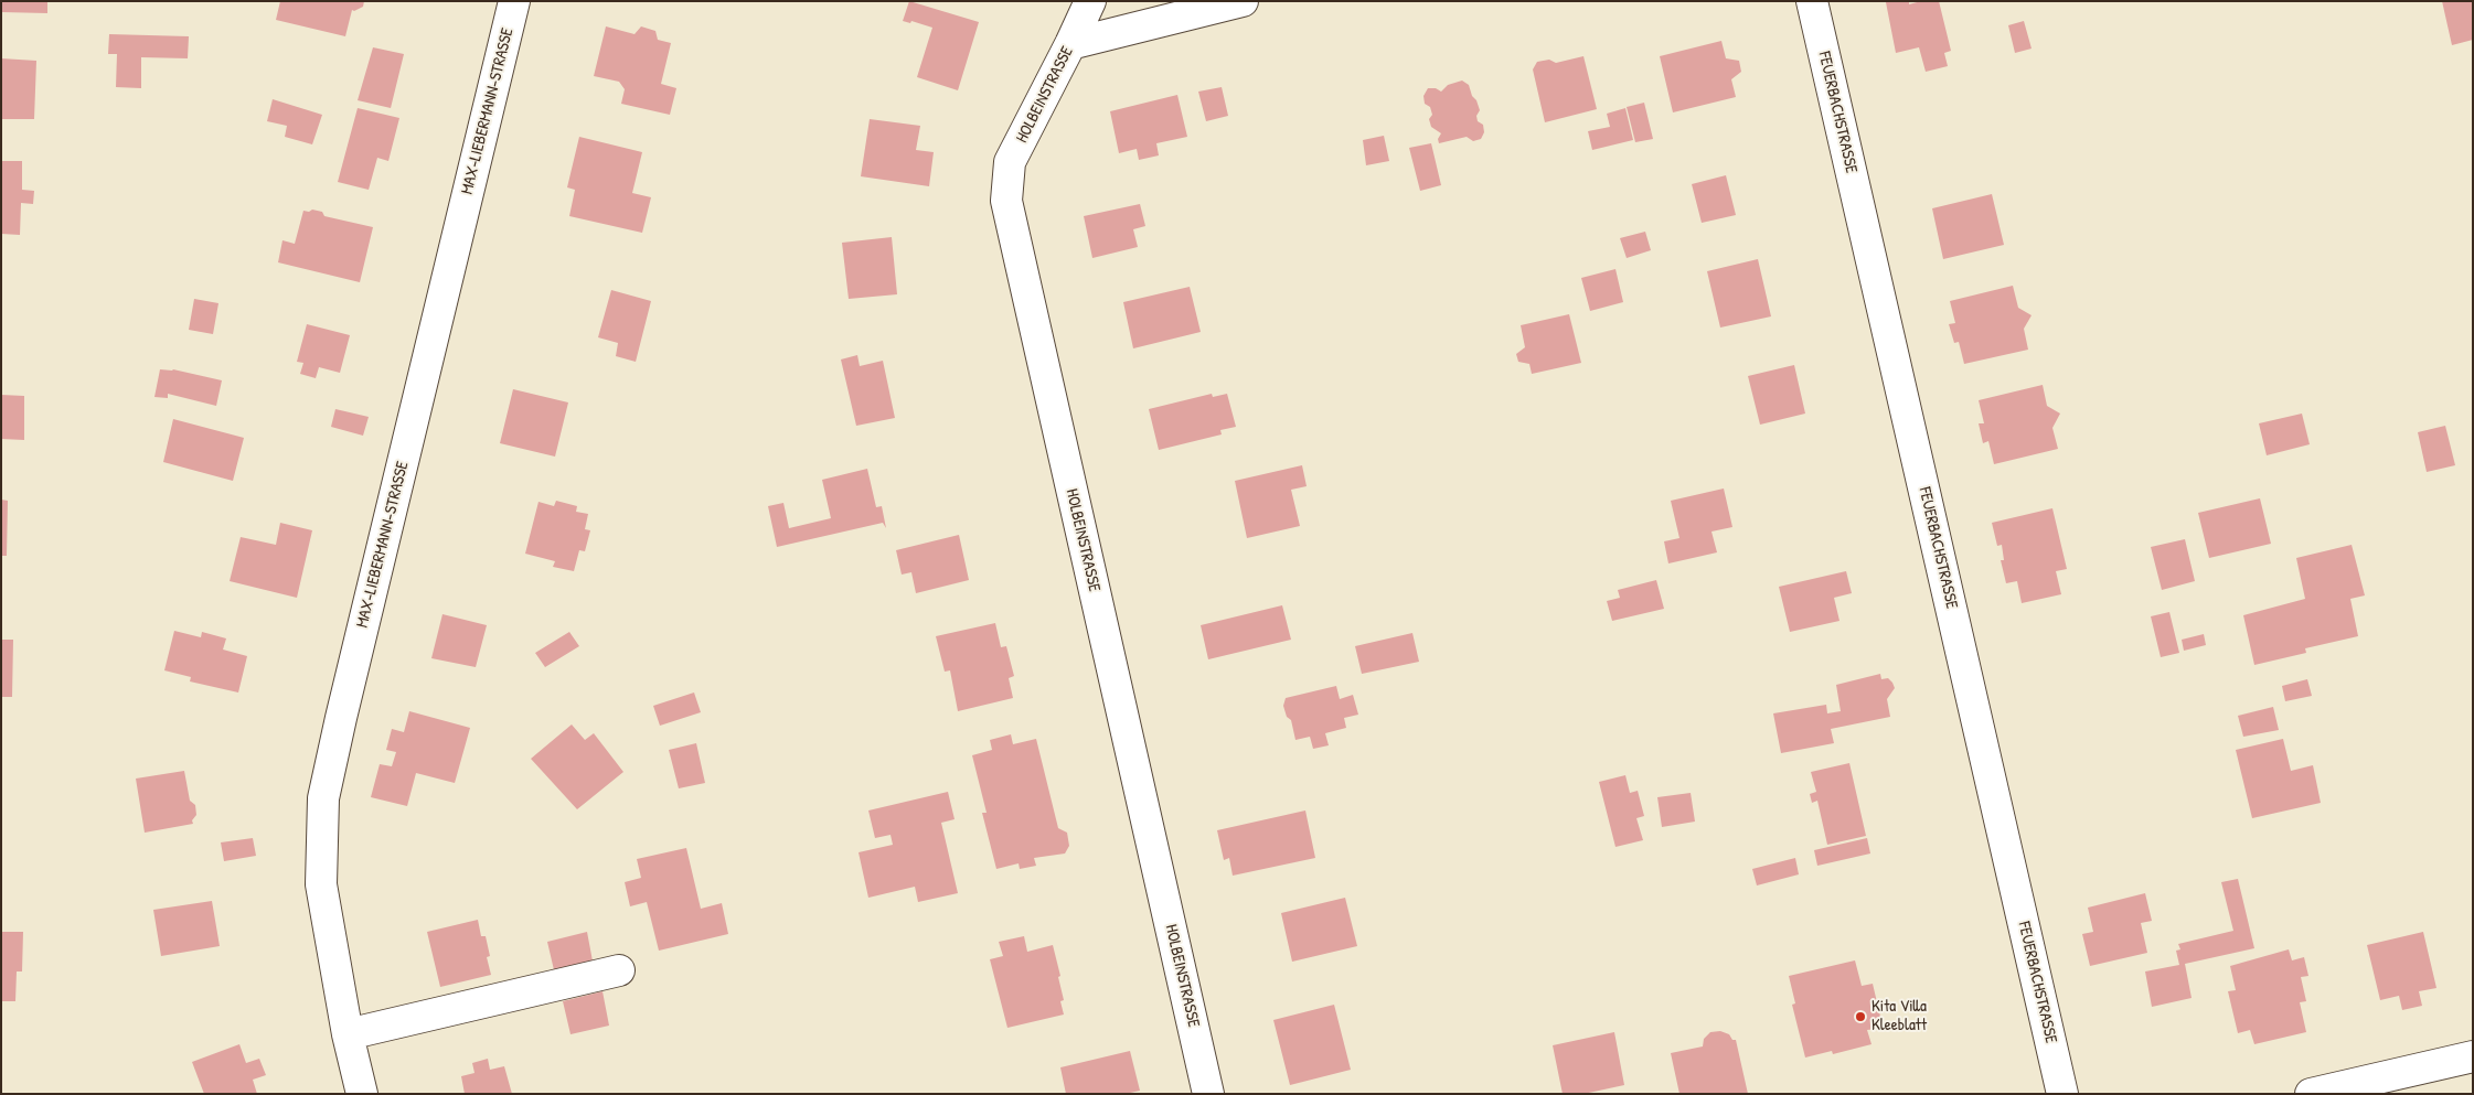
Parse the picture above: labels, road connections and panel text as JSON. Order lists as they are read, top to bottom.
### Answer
{
  "streets": {
    "street": ["HOLBEINSTRASSE", "MAX-LIEBERMANN-STRASSE", "FEUERBACHSTRASSE"]
  },
  "places": ["Kita Villa Kleeblatt"]
}
